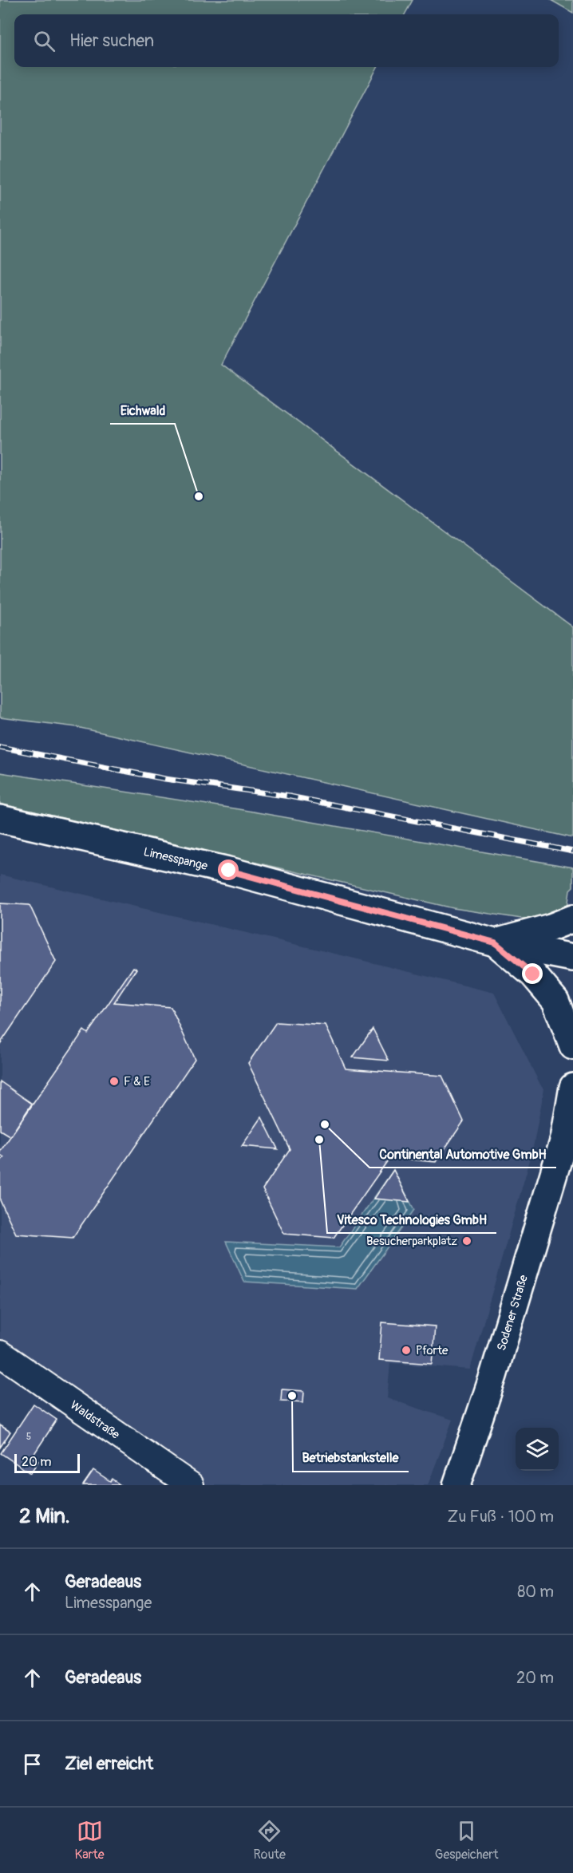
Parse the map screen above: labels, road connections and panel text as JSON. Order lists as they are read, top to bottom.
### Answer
{
  "streets": {
    "main road": ["Limesspange", "Sodener Straße"],
    "street": ["Waldstraße"]
  },
  "places": [
    "Eichwald",
    "F & E",
    "Continental Automotive GmbH",
    "Vitesco Technologies GmbH",
    "Besucherparkplatz",
    "Pforte",
    "Betriebstankstelle"
  ],
  "house_numbers": ["5"],
  "scale_bar": "20 m",
  "page": {
    "search": "Hier suchen",
    "scale": "20 m",
    "heading": ["2 Min.", "Zu Fuß · 100 m"],
    "list": [
      ["Geradeaus", "Limesspange", "80 m"],
      ["Geradeaus", "20 m"],
      "Ziel erreicht"
    ],
    "nav": ["Karte", "Route", "Gespeichert"]
  }
}
